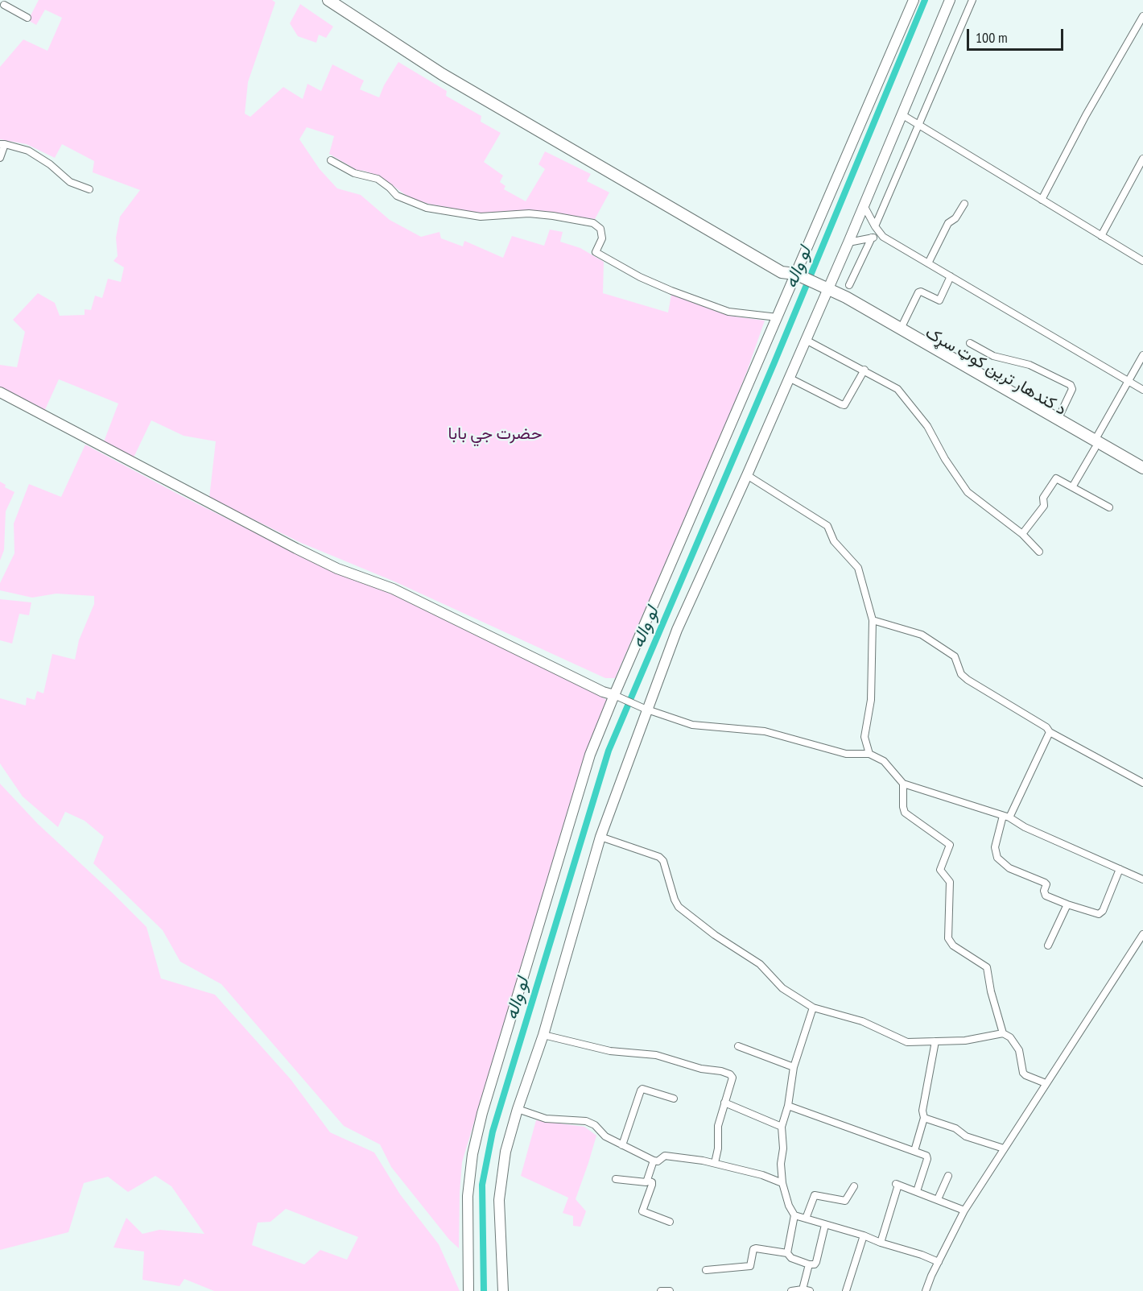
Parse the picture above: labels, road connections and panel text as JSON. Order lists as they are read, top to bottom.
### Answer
{
  "streets": {
    "main road": ["د کندهار ترين کوټ سړک"]
  },
  "water": ["لو واله"],
  "parks": ["حضرت جي بابا"],
  "scale_bar": "100 m"
}
